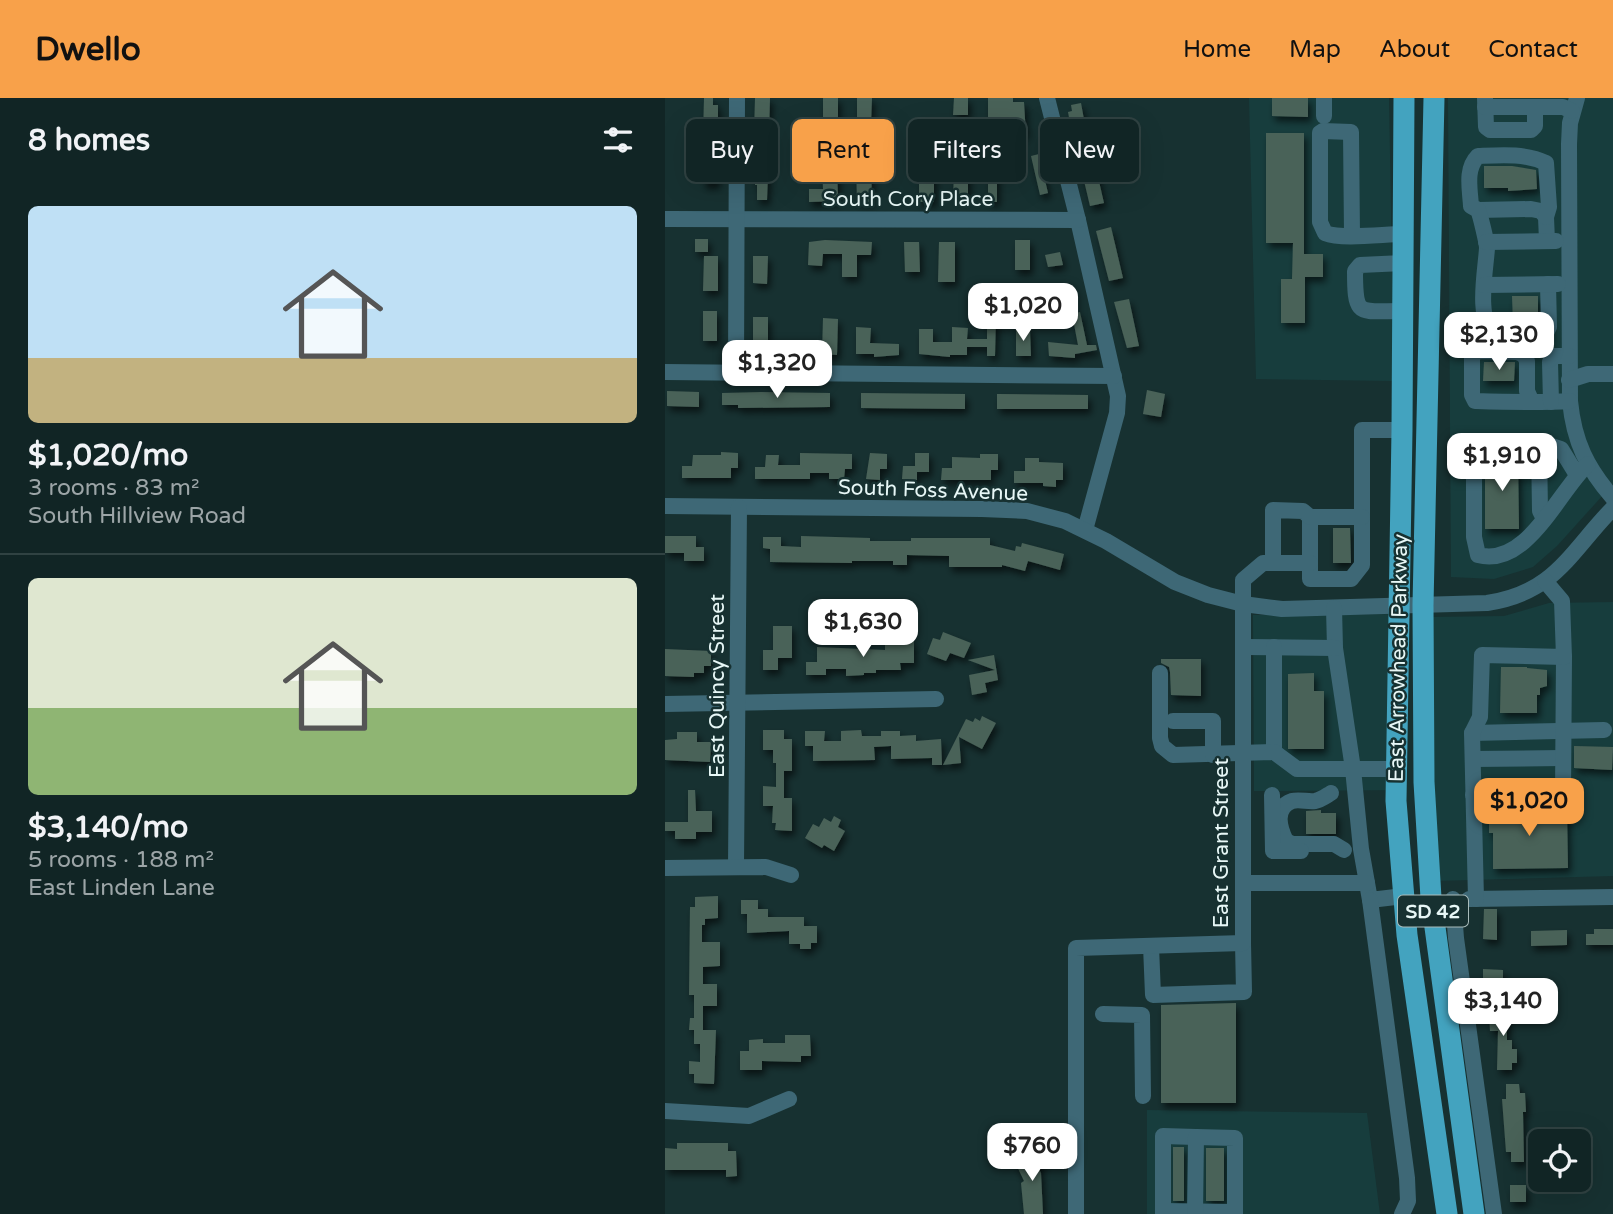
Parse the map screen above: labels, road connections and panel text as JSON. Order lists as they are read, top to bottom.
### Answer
{
  "streets": {
    "main road": ["East Arrowhead Parkway", "SD 42"],
    "street": [
      "South Cory Place",
      "South Foss Avenue",
      "East Quincy Street",
      "East Grant Street"
    ]
  },
  "crossings": [
    ["South Foss Avenue", "East Arrowhead Parkway"],
    ["South Foss Avenue", "East Quincy Street"],
    ["South Foss Avenue", "East Grant Street"]
  ],
  "page": {
    "header": "Dwello",
    "nav": [
      "Home",
      "Map",
      "About",
      "Contact"
    ],
    "heading": "8 homes",
    "chip": [
      "Buy",
      "Rent",
      "Filters",
      "New"
    ],
    "list": [
      {
        "name": "$1,020/mo",
        "note": "3 rooms · 83 m² · South Hillview Road"
      },
      {
        "name": "$3,140/mo",
        "note": "5 rooms · 188 m² · East Linden Lane"
      }
    ],
    "price": [
      "$1,020",
      "$2,130",
      "$1,320",
      "$1,910",
      "$1,630",
      "$1,020",
      "$3,140",
      "$760"
    ]
  }
}
